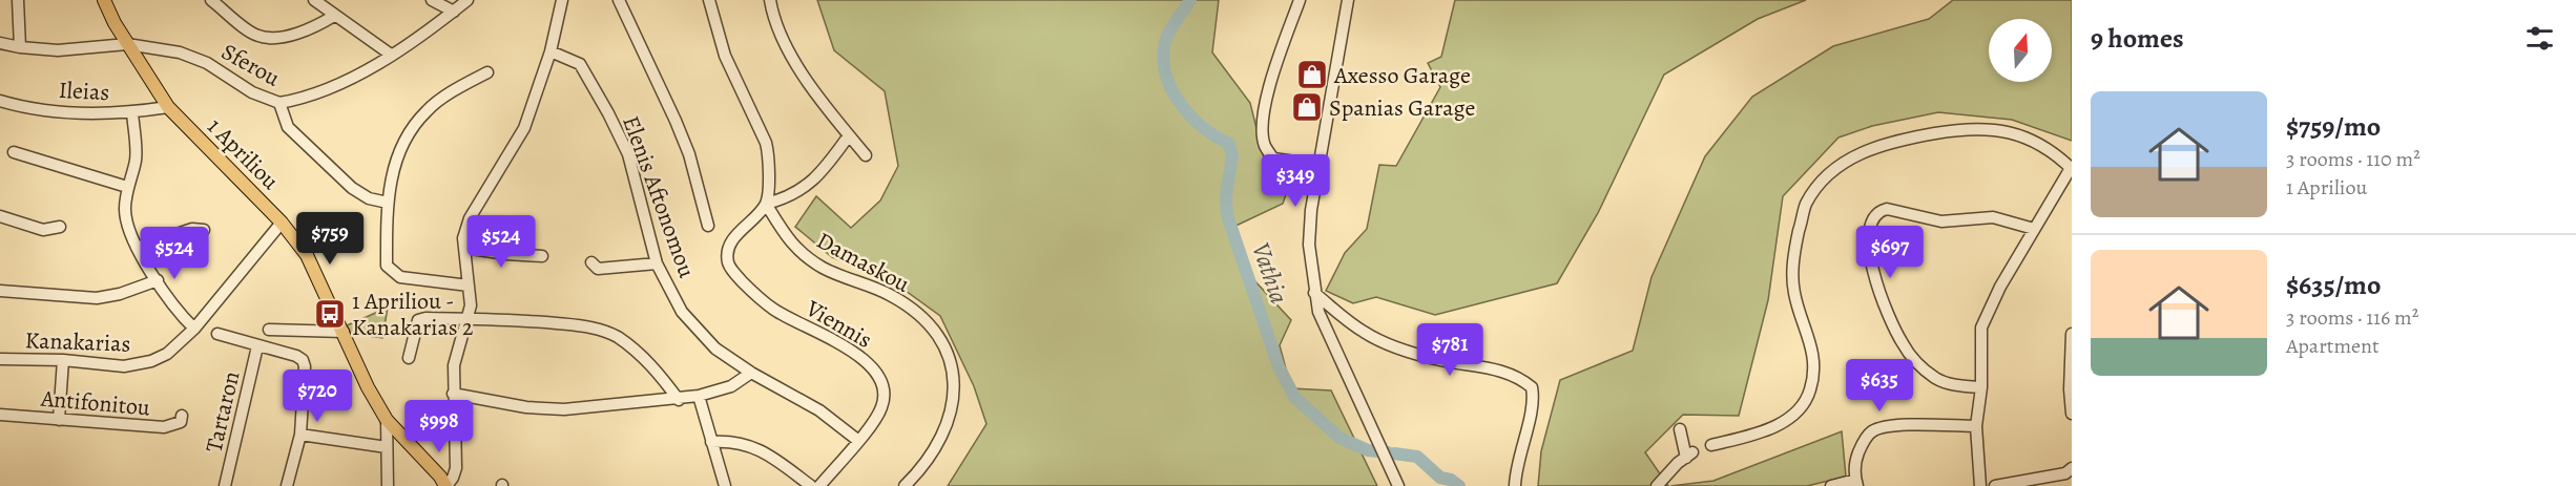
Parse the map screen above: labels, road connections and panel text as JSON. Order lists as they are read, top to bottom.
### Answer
{
  "streets": {
    "main road": ["1 Apriliou"],
    "street": [
      "Sferou",
      "Ileias",
      "Elenis Aftonomou",
      "Damaskou",
      "Viennis",
      "Kanakarias",
      "Antifonitou",
      "Tartaron"
    ]
  },
  "crossings": [
    ["Sferou", "1 Apriliou"],
    ["Ileias", "1 Apriliou"],
    ["1 Apriliou", "Kanakarias"],
    ["Elenis Aftonomou", "Viennis"],
    ["Damaskou", "Viennis"]
  ],
  "water": ["Vathia"],
  "places": {
    "shop": ["Axesso Garage", "Spanias Garage"],
    "bus stop": ["1 Apriliou - Kanakarias 2"]
  },
  "north": "top",
  "page": {
    "heading": "9 homes",
    "list": [
      {
        "name": "$759/mo",
        "note": "3 rooms · 110 m² · 1 Apriliou"
      },
      {
        "name": "$635/mo",
        "note": "3 rooms · 116 m² · Apartment"
      }
    ],
    "price": [
      "$349",
      "$759",
      "$524",
      "$697",
      "$524",
      "$781",
      "$635",
      "$720",
      "$998"
    ]
  }
}
